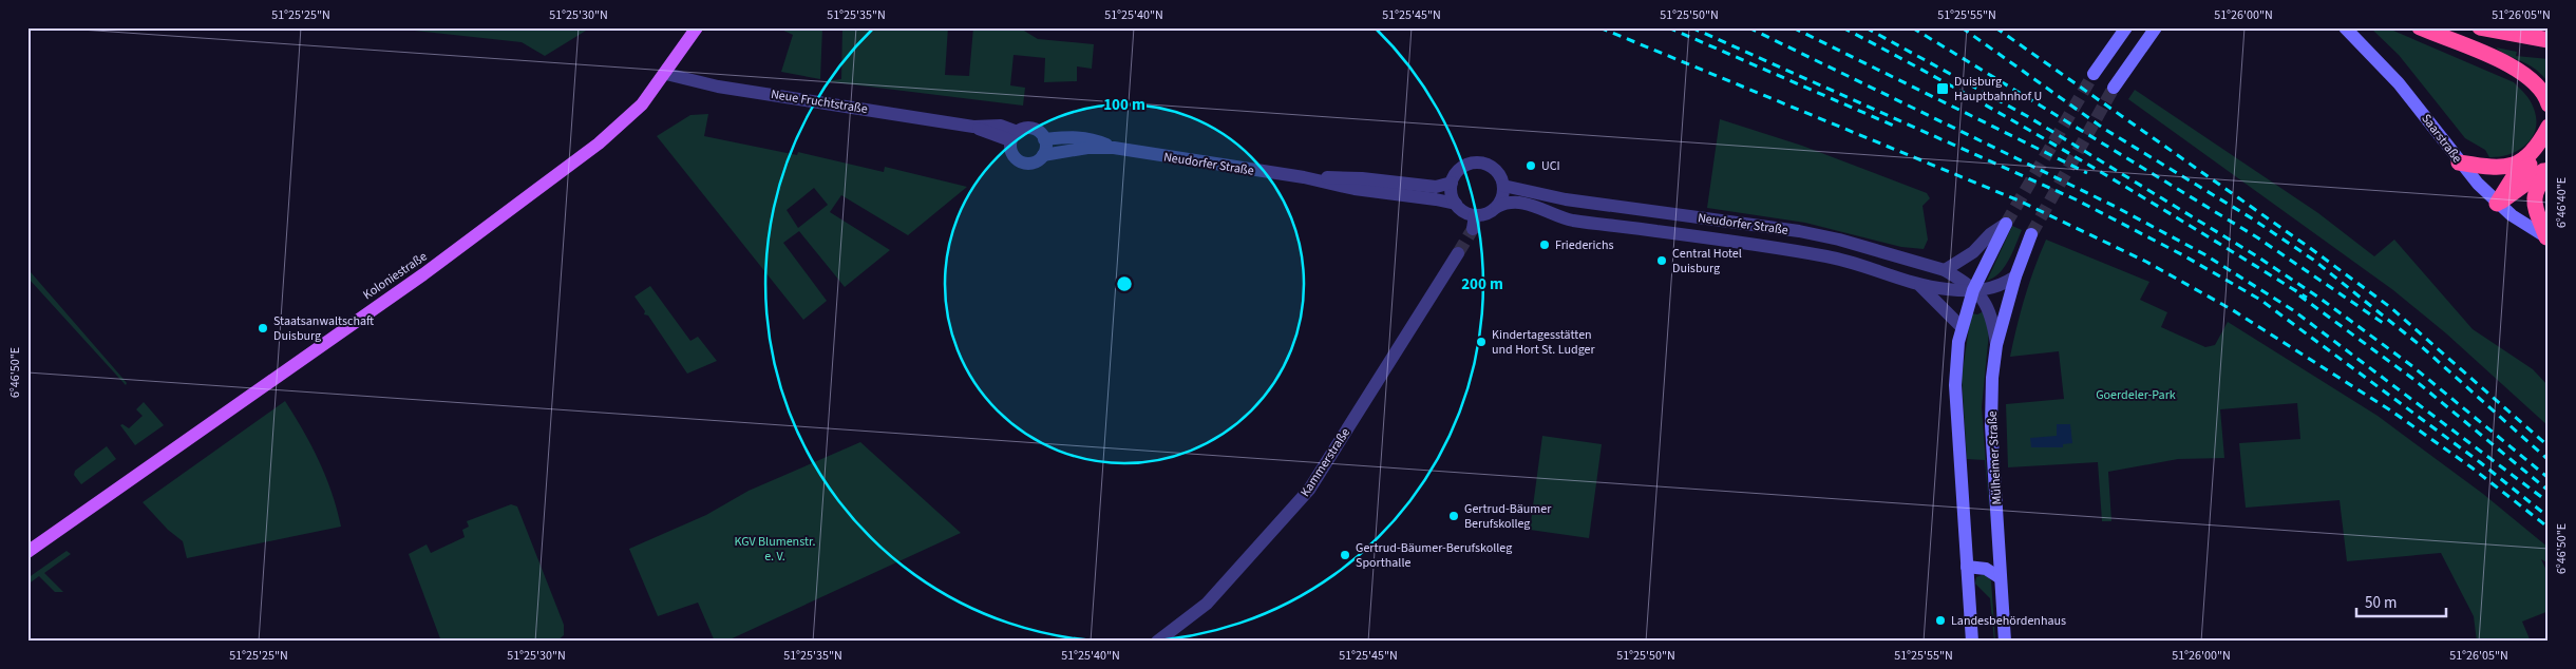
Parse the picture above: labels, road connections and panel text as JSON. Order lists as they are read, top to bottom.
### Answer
{
  "streets": {
    "main road": ["Saarstraße", "Koloniestraße", "Mülheimer Straße"],
    "street": ["Neue Fruchtstraße", "Neudorfer Straße", "Kammerstraße"]
  },
  "crossings": [
    ["Neue Fruchtstraße", "Neudorfer Straße"],
    ["Neue Fruchtstraße", "Koloniestraße"],
    ["Neudorfer Straße", "Mülheimer Straße"]
  ],
  "parks": ["Goerdeler-Park", "KGV Blumenstr. e. V."],
  "places": {
    "transit": ["Duisburg Hauptbahnhof U"],
    "other": [
      "UCI",
      "Friederichs",
      "Central Hotel Duisburg",
      "Staatsanwaltschaft Duisburg",
      "Kindertagesstätten und Hort St. Ludger",
      "Gertrud-Bäumer Berufskolleg",
      "Gertrud-Bäumer-Berufskolleg Sporthalle",
      "Landesbehördenhaus"
    ]
  },
  "scale_bar": "50 m",
  "coordinates": [
    "51°25'25\"N",
    "51°25'30\"N",
    "51°25'35\"N",
    "51°25'40\"N",
    "51°25'45\"N",
    "51°25'50\"N",
    "51°25'55\"N",
    "51°26'00\"N",
    "51°26'05\"N",
    "6°46'40\"E",
    "6°46'50\"E"
  ],
  "rings": ["100 m", "200 m"]
}
